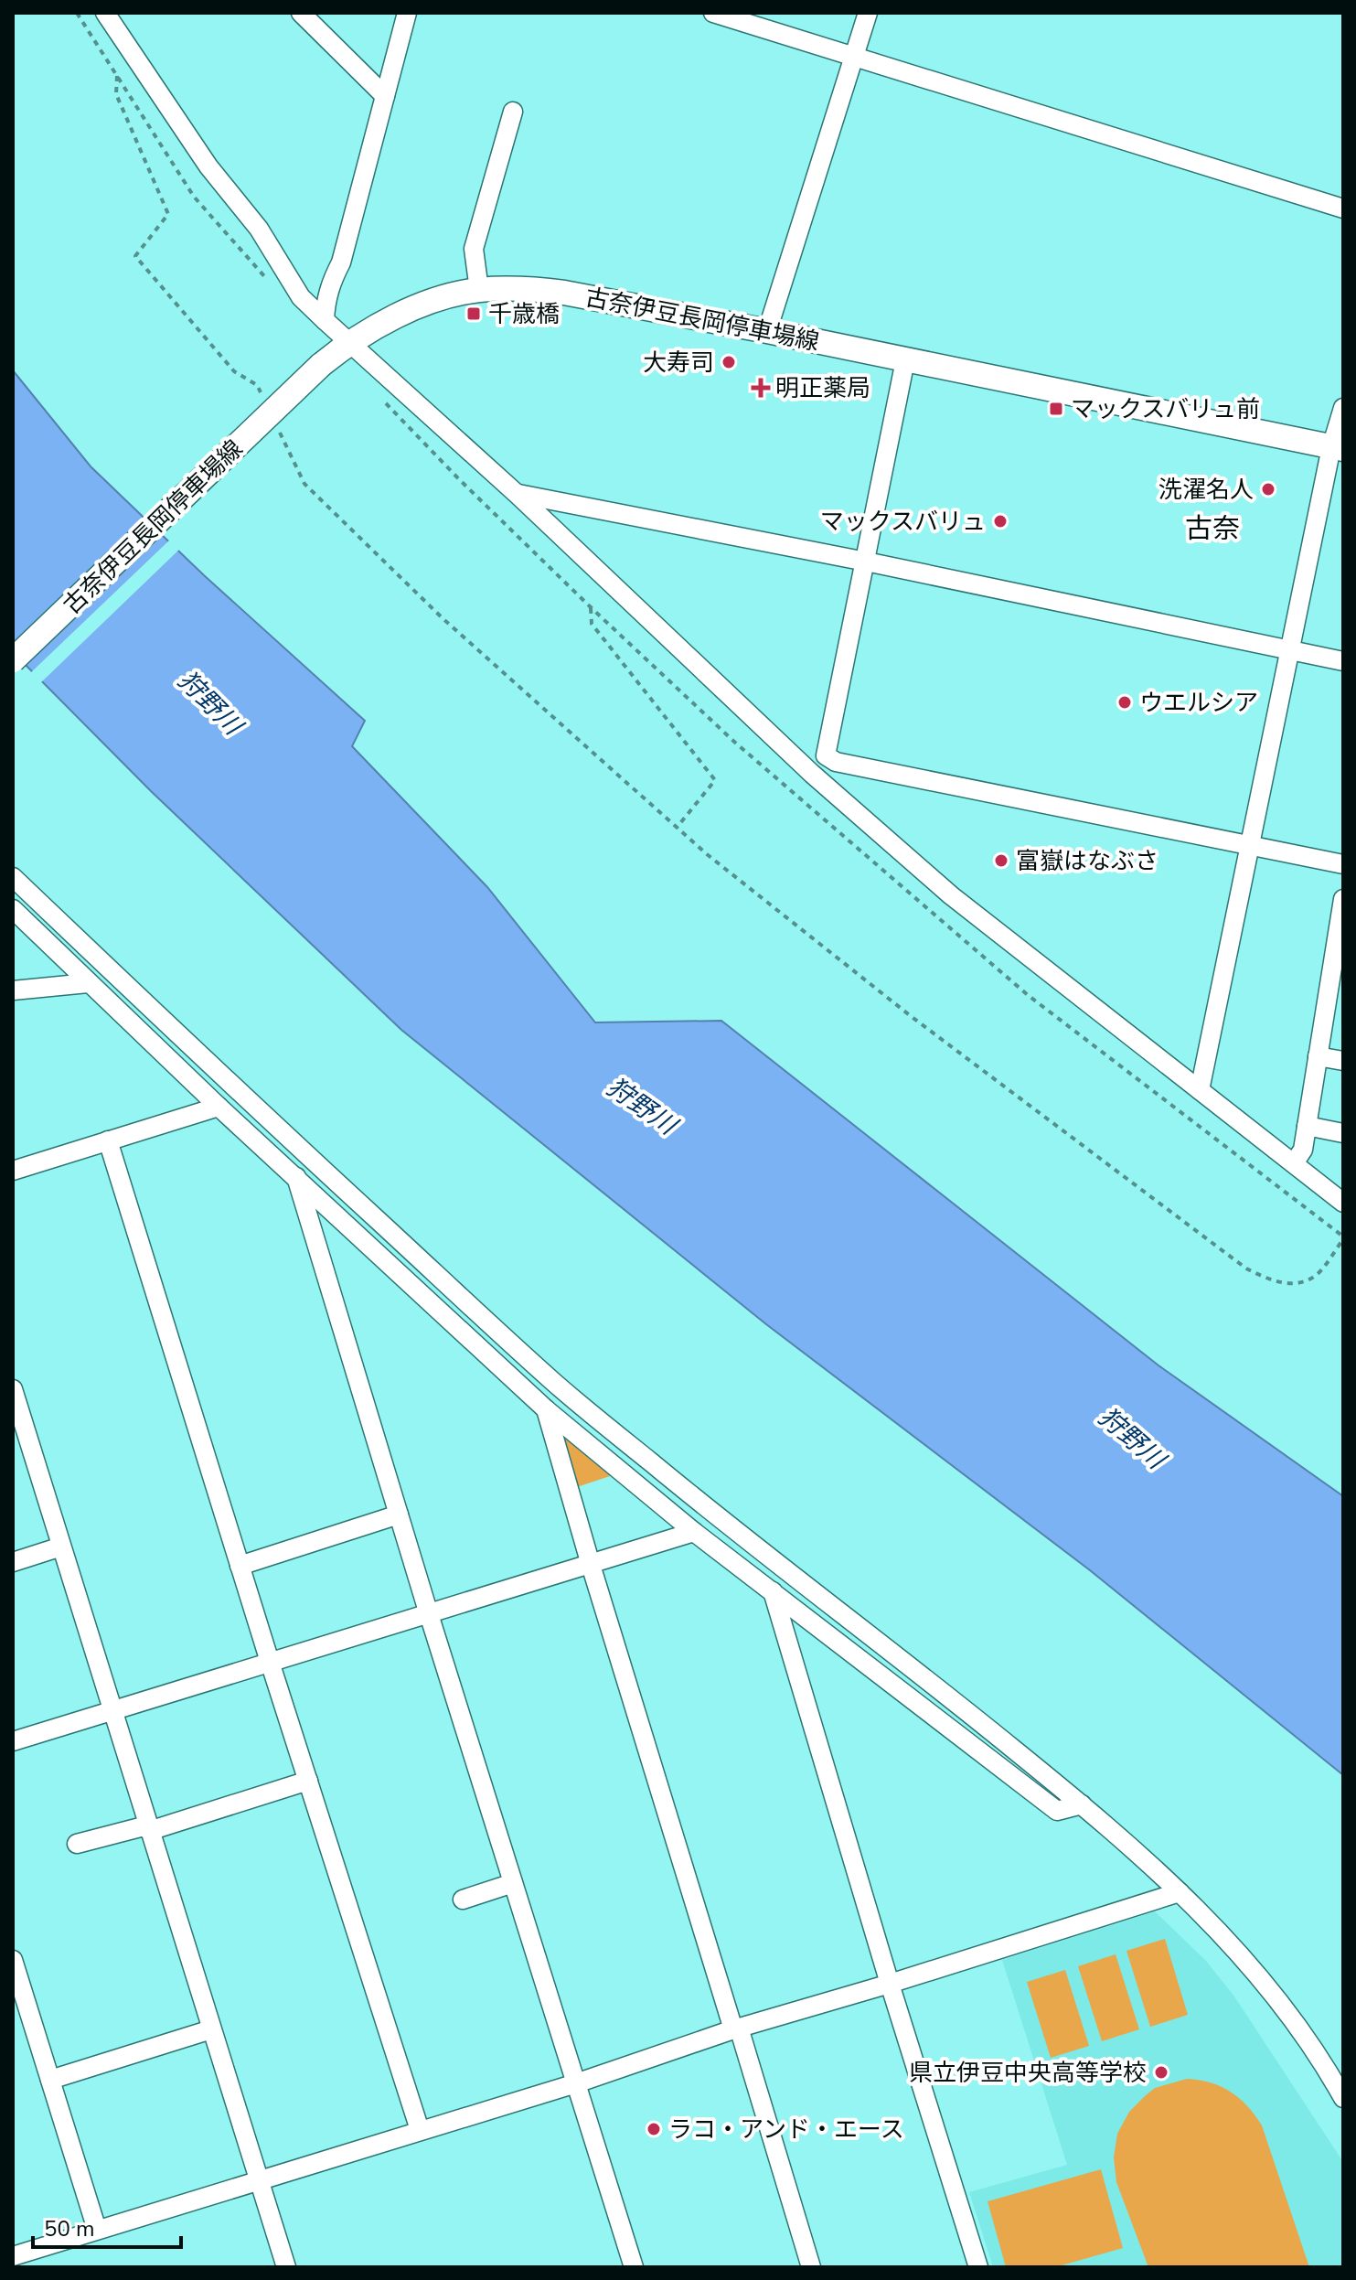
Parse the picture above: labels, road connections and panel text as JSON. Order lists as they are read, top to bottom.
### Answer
{
  "streets": {
    "main road": ["古奈伊豆長岡停車場線"]
  },
  "districts": ["古奈"],
  "water": ["狩野川"],
  "places": {
    "transit": ["千歳橋", "マックスバリュ前"],
    "other": [
      "大寿司",
      "洗濯名人",
      "マックスバリュ",
      "ウエルシア",
      "富嶽はなぶさ",
      "県立伊豆中央高等学校",
      "ラコ・アンド・エース"
    ],
    "health": ["明正薬局"]
  },
  "scale_bar": "50 m"
}
